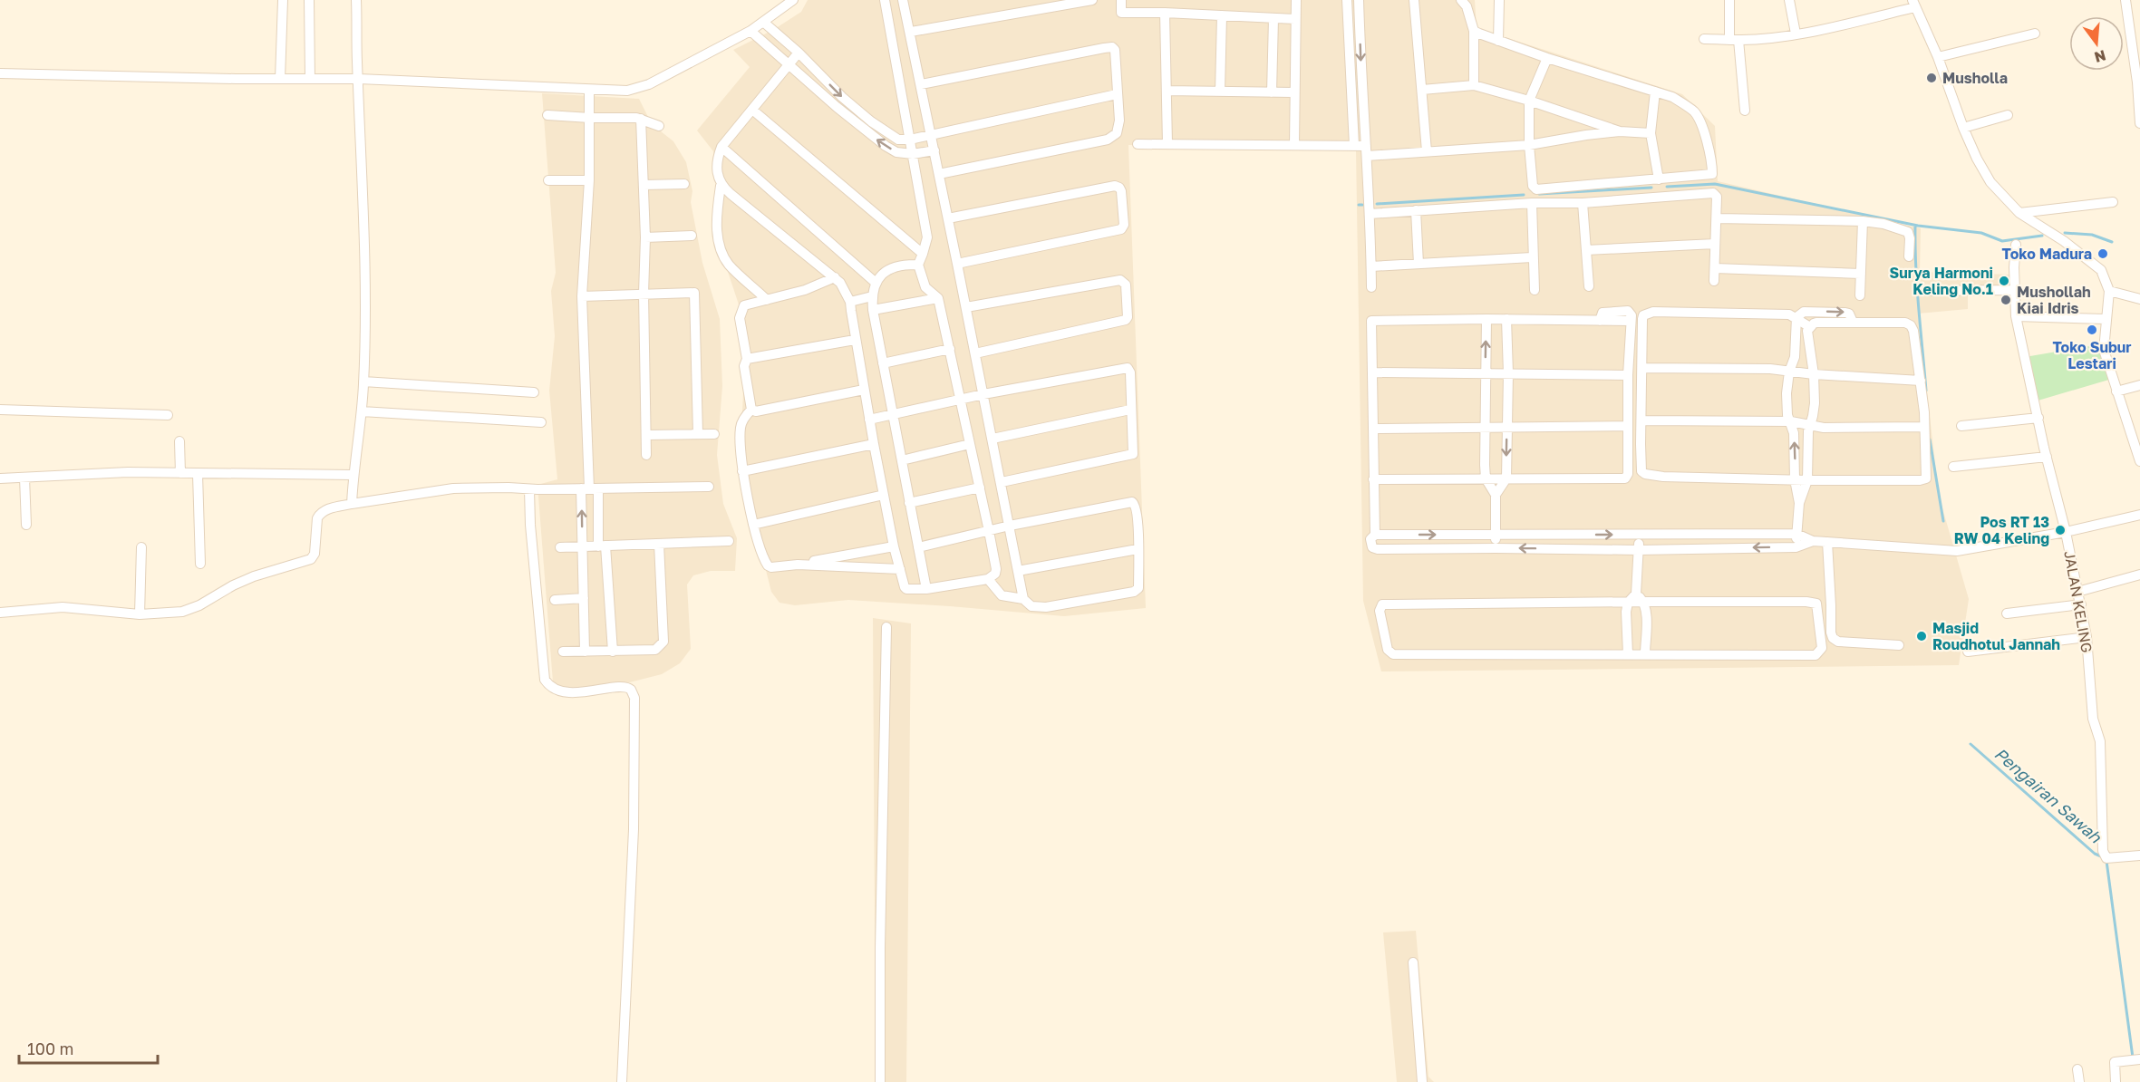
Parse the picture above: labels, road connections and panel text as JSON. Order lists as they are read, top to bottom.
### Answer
{
  "streets": {
    "street": ["JALAN KELING"]
  },
  "water": ["Pengairan Sawah"],
  "places": [
    "Musholla",
    "Toko Madura",
    "Surya Harmoni Keling No.1",
    "Mushollah Kiai Idris",
    "Toko Subur Lestari",
    "Pos RT 13 RW 04 Keling",
    "Masjid Roudhotul Jannah"
  ],
  "scale_bar": "100 m",
  "north": "bottom"
}
